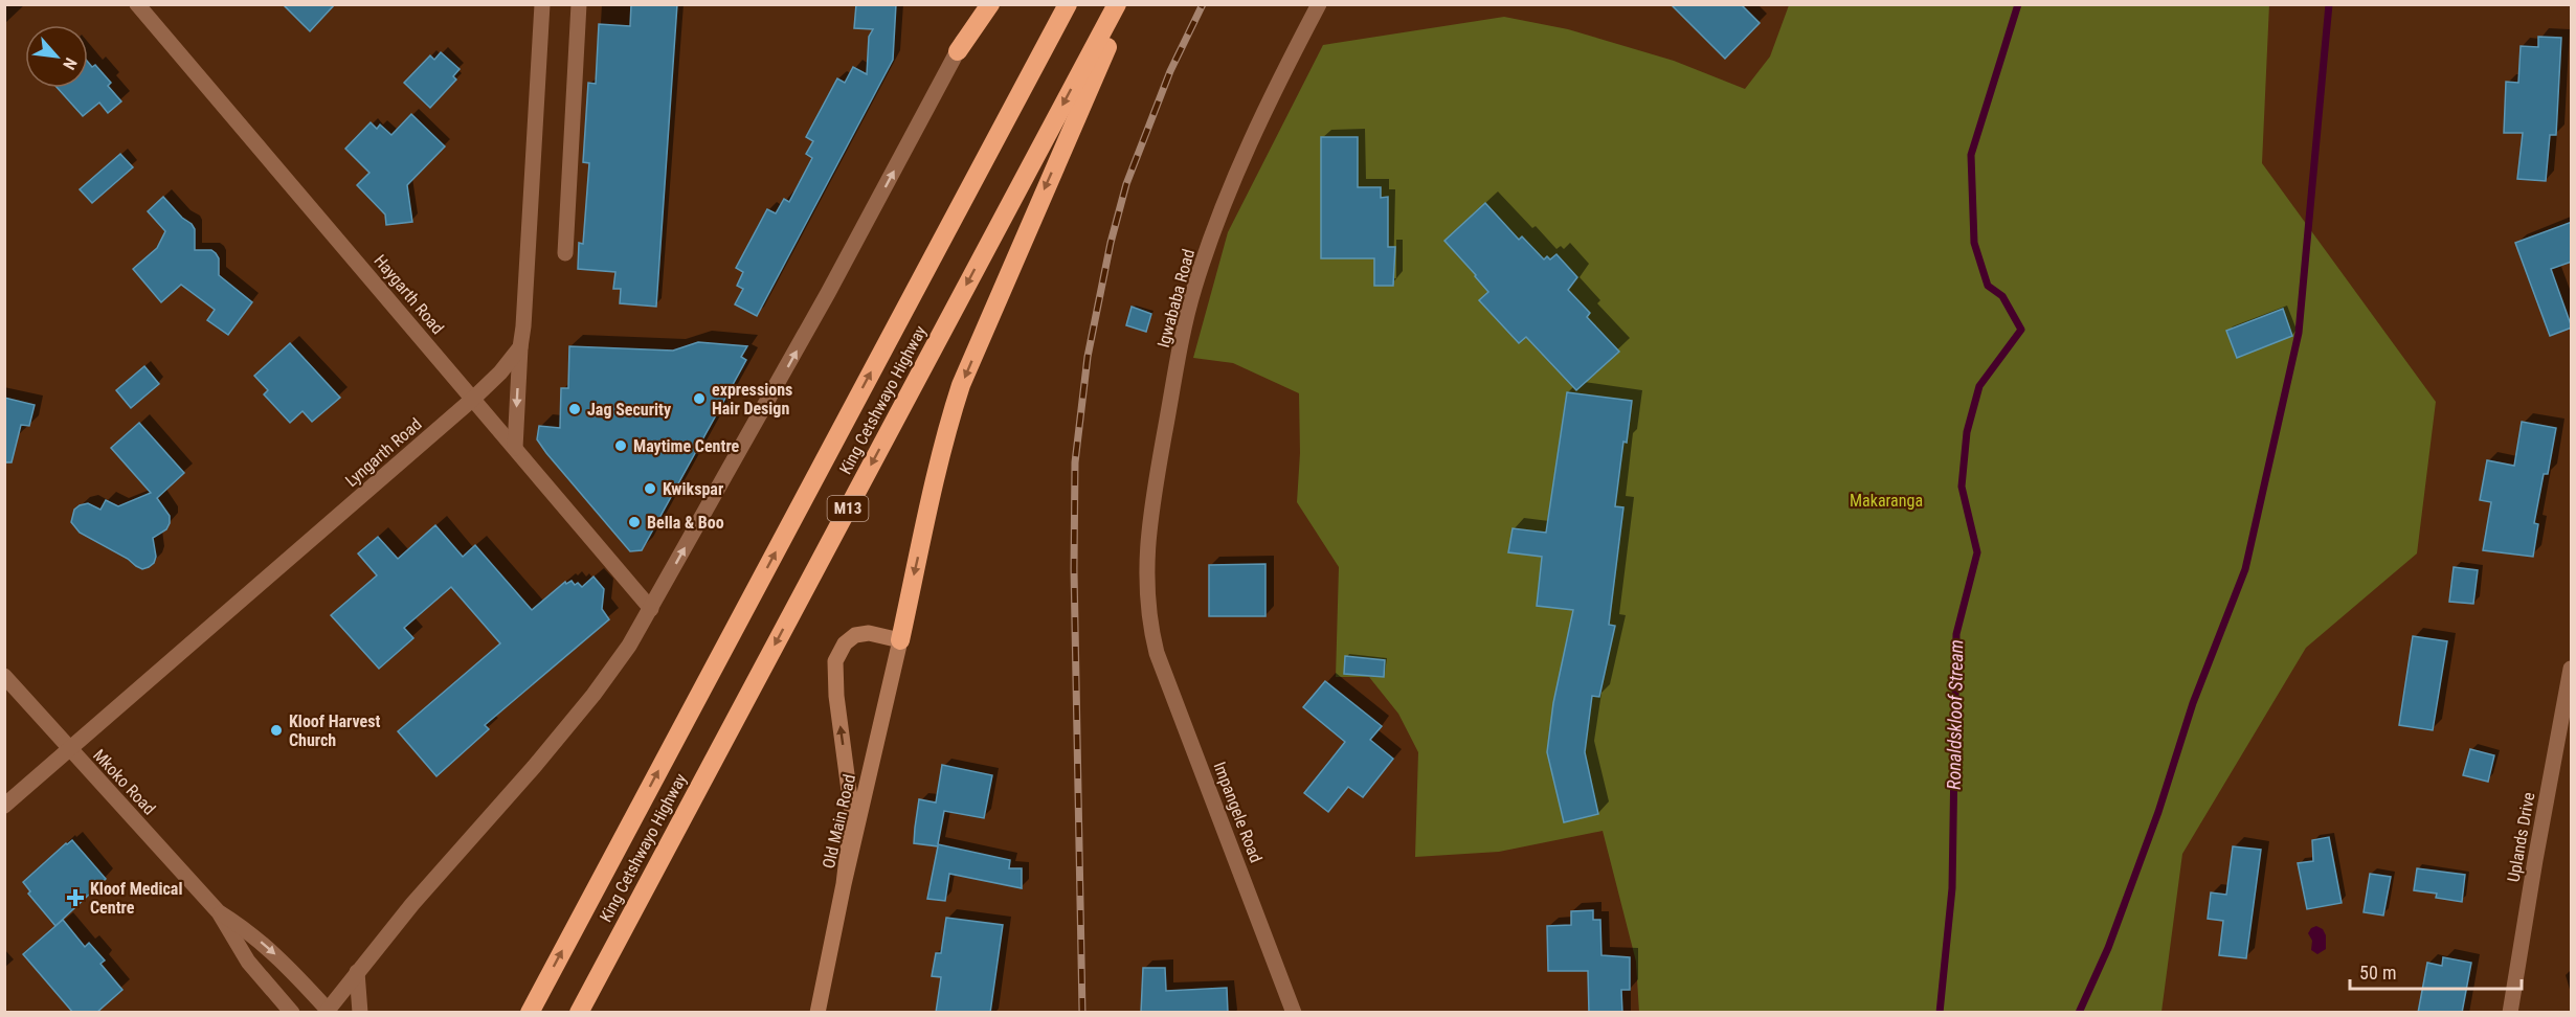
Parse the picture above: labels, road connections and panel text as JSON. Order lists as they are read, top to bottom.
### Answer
{
  "streets": {
    "highway": ["King Cetshwayo Highway", "M13"],
    "street": [
      "Haygarth Road",
      "Igwababa Road",
      "Lyngarth Road",
      "Mkoko Road",
      "Impangele Road",
      "Old Main Road",
      "Uplands Drive"
    ]
  },
  "crossings": [
    ["Haygarth Road", "Lyngarth Road"],
    ["Igwababa Road", "Impangele Road"],
    ["Lyngarth Road", "Mkoko Road"]
  ],
  "water": ["Ronaldskloof Stream"],
  "parks": ["Makaranga"],
  "places": {
    "other": [
      "expressions Hair Design",
      "Jag Security",
      "Maytime Centre",
      "Kwikspar",
      "Bella & Boo",
      "Kloof Harvest Church"
    ],
    "health": ["Kloof Medical Centre"]
  },
  "scale_bar": "50 m",
  "north": "bottom right"
}
